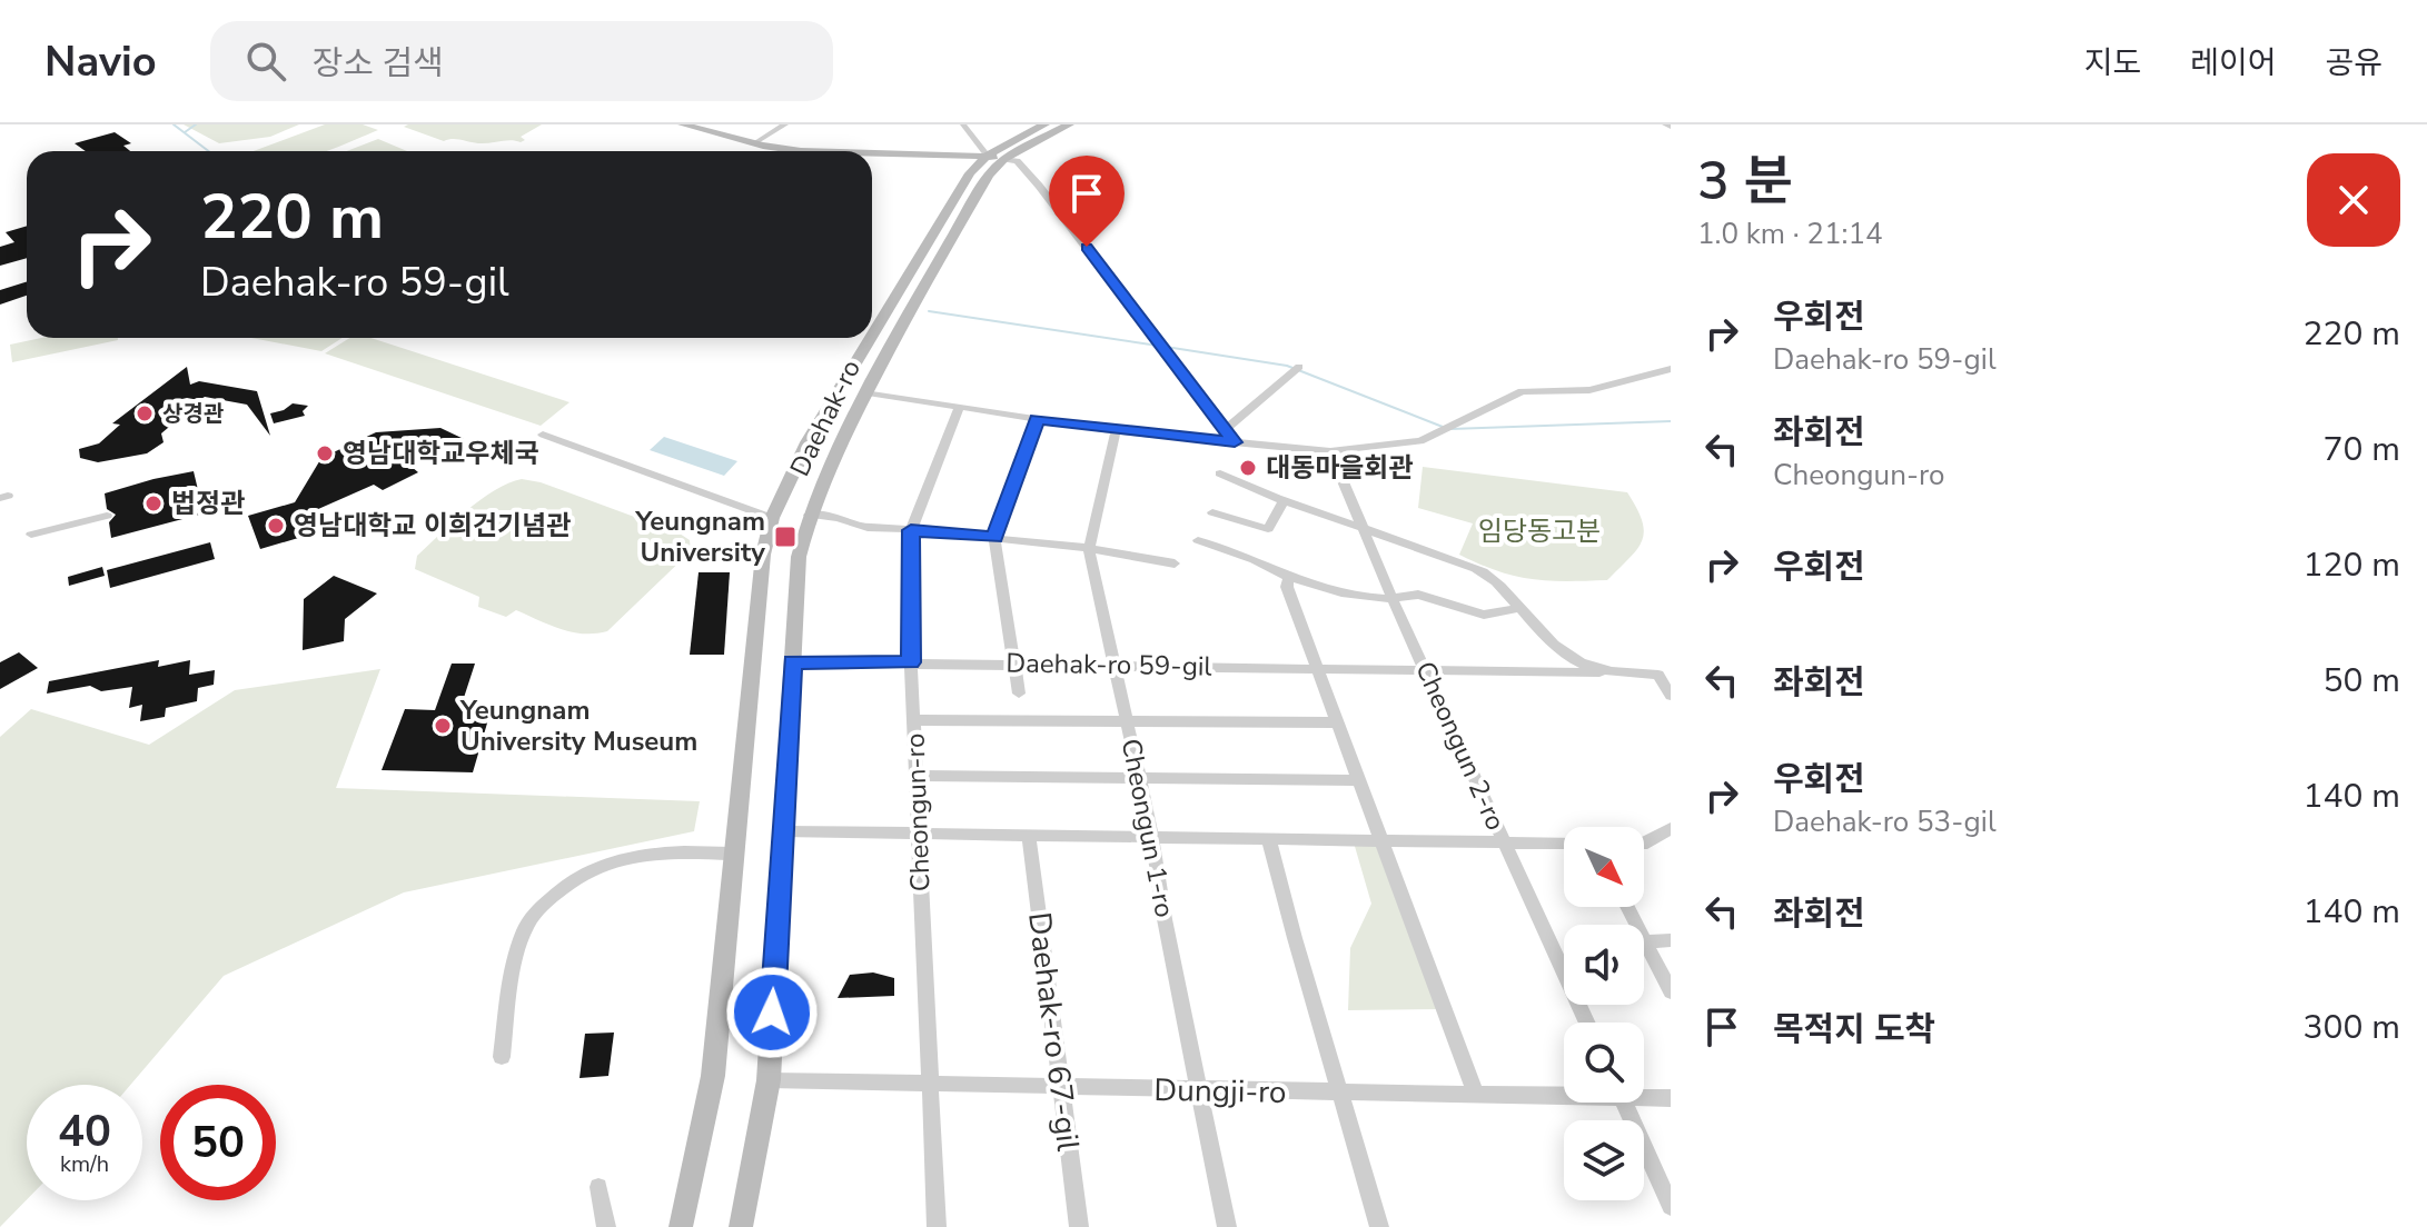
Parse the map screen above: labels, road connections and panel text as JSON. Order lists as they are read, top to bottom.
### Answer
{
  "streets": {
    "main road": ["Daehak-ro"],
    "street": [
      "Daehak-ro 59-gil",
      "Cheongun 2-ro",
      "Cheongun-ro",
      "Cheongun 1-ro",
      "Daehak-ro 67-gil",
      "Dungji-ro"
    ]
  },
  "crossings": [
    ["Daehak-ro", "Daehak-ro 59-gil"],
    ["Daehak-ro", "Dungji-ro"],
    ["Daehak-ro 59-gil", "Cheongun 2-ro"],
    ["Daehak-ro 59-gil", "Cheongun-ro"],
    ["Daehak-ro 59-gil", "Cheongun 1-ro"],
    ["Cheongun-ro", "Dungji-ro"],
    ["Cheongun 1-ro", "Dungji-ro"],
    ["Daehak-ro 67-gil", "Dungji-ro"]
  ],
  "parks": ["임당동고분"],
  "places": {
    "other": [
      "상경관",
      "영남대학교우체국",
      "대동마을회관",
      "법정관",
      "영남대학교 이희건기념관",
      "Yeungnam University Museum"
    ],
    "transit": ["Yeungnam University"]
  },
  "north": "bottom right",
  "page": {
    "header": "Navio",
    "search": "장소 검색",
    "nav": ["지도", "레이어", "공유"],
    "heading": ["3 분", "1.0 km · 21:14"],
    "turn": ["220 m", "Daehak-ro 59-gil"],
    "list": [
      {
        "name": "우회전",
        "note": "Daehak-ro 59-gil",
        "value": "220 m"
      },
      {
        "name": "좌회전",
        "note": "Cheongun-ro",
        "value": "70 m"
      },
      {
        "name": "우회전",
        "value": "120 m"
      },
      {
        "name": "좌회전",
        "value": "50 m"
      },
      {
        "name": "우회전",
        "note": "Daehak-ro 53-gil",
        "value": "140 m"
      },
      {
        "name": "좌회전",
        "value": "140 m"
      },
      {
        "name": "목적지 도착",
        "value": "300 m"
      }
    ],
    "speed": "40 km/h",
    "limit": "50"
  }
}
